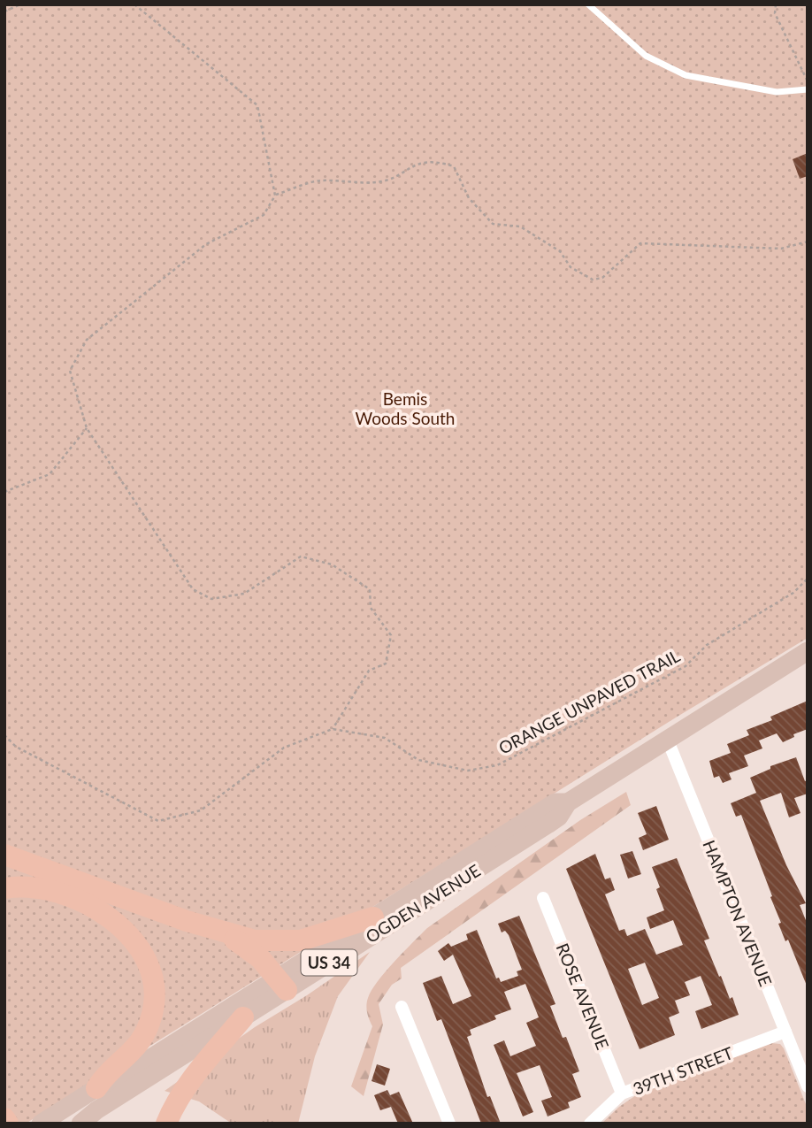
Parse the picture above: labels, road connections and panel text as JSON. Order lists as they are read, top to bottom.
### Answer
{
  "streets": {
    "main road": ["OGDEN AVENUE", "US 34"],
    "street": ["HAMPTON AVENUE", "ROSE AVENUE", "39TH STREET"],
    "path": ["ORANGE UNPAVED TRAIL"]
  },
  "crossings": [
    ["OGDEN AVENUE", "HAMPTON AVENUE"],
    ["HAMPTON AVENUE", "39TH STREET"],
    ["ROSE AVENUE", "39TH STREET"]
  ],
  "parks": ["Bemis Woods South"]
}
